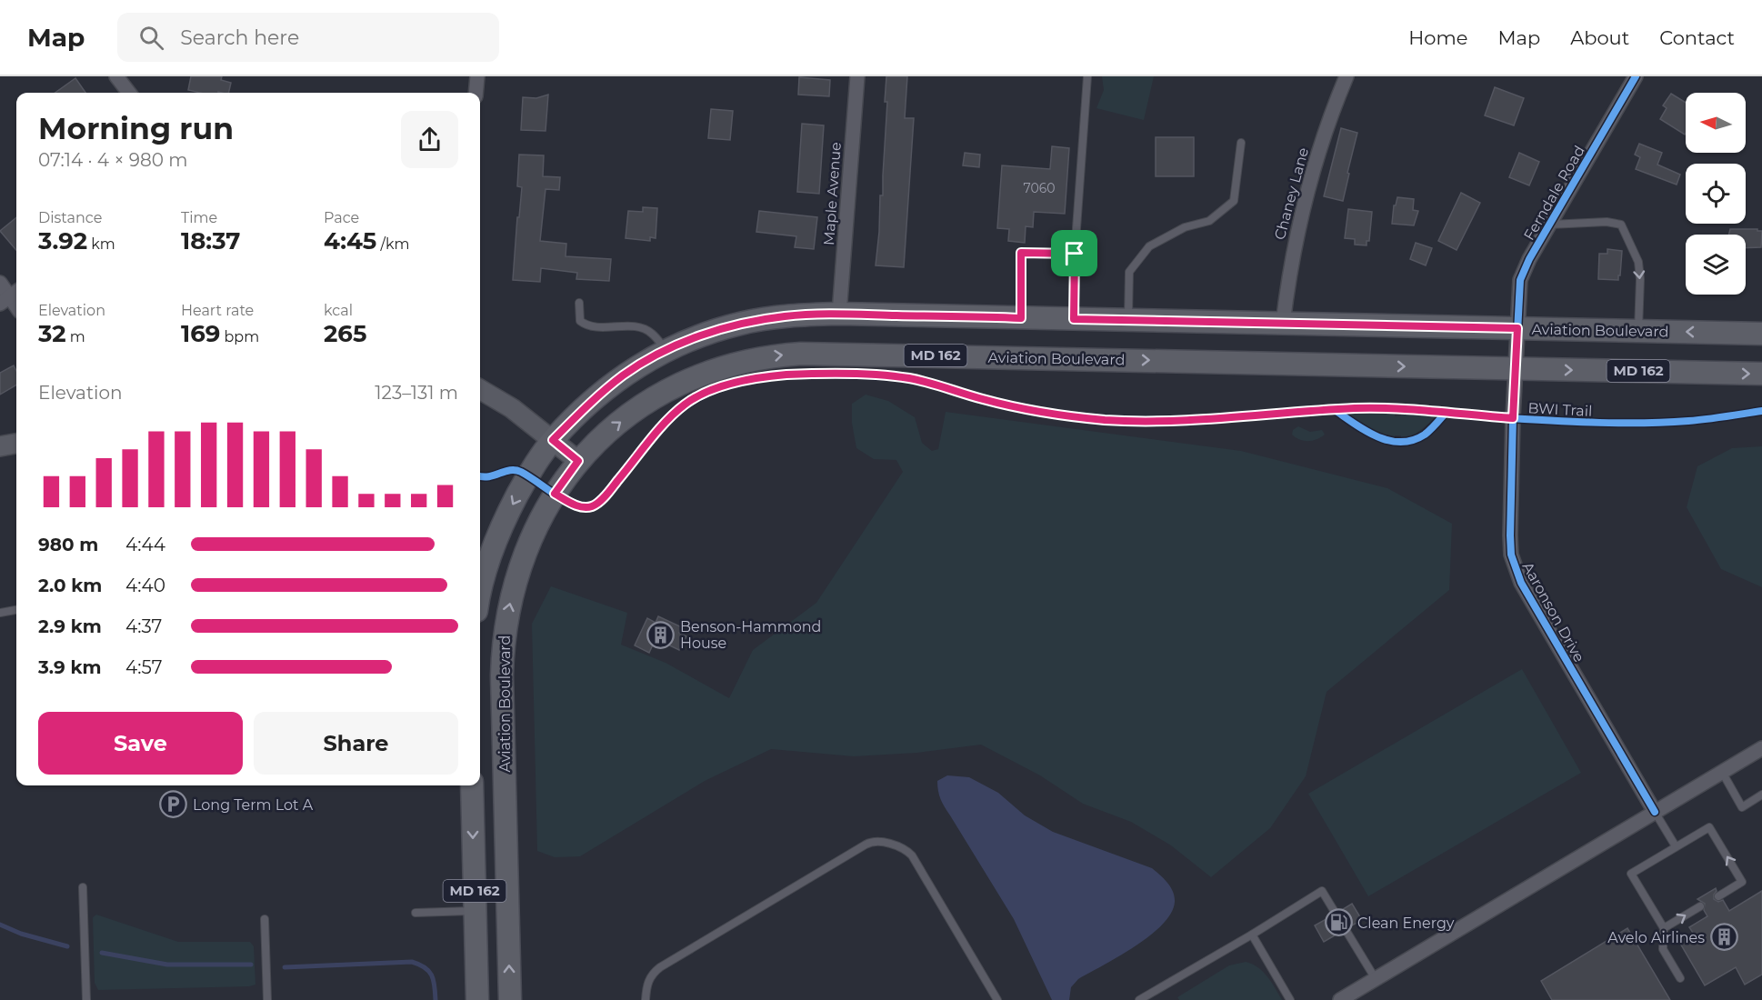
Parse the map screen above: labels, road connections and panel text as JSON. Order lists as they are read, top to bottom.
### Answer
{
  "streets": {
    "main road": ["Aviation Boulevard", "MD 162"],
    "street": [
      "Ferndale Road",
      "Maple Avenue",
      "Chaney Lane",
      "Aaronson Drive"
    ],
    "cycle path": ["BWI Trail"]
  },
  "crossings": [
    ["Ferndale Road", "Aviation Boulevard"],
    ["Ferndale Road", "Aaronson Drive"],
    ["Maple Avenue", "Aviation Boulevard"],
    ["Chaney Lane", "Aviation Boulevard"],
    ["Aviation Boulevard", "Aaronson Drive"]
  ],
  "places": {
    "building": ["Benson-Hammond House", "Avelo Airlines"],
    "parking": ["Long Term Lot A"],
    "fuel station": ["Clean Energy"]
  },
  "house_numbers": ["7060"],
  "north": "left",
  "page": {
    "header": "Map",
    "search": "Search here",
    "nav": [
      "Home",
      "Map",
      "About",
      "Contact"
    ],
    "heading": ["Morning run", "07:14 · 4 × 980 m"],
    "stats": [
      ["Distance", "3.92 km"],
      ["Time", "18:37"],
      ["Pace", "4:45 /km"],
      ["Elevation", "32 m"],
      ["Heart rate", "169 bpm"],
      ["kcal", "265"]
    ],
    "chart": ["Elevation", "123–131 m"],
    "list": [
      {
        "name": "980 m",
        "note": "4:44"
      },
      {
        "name": "2.0 km",
        "note": "4:40"
      },
      {
        "name": "2.9 km",
        "note": "4:37"
      },
      {
        "name": "3.9 km",
        "note": "4:57"
      }
    ],
    "buttons": ["Save", "Share"]
  }
}
